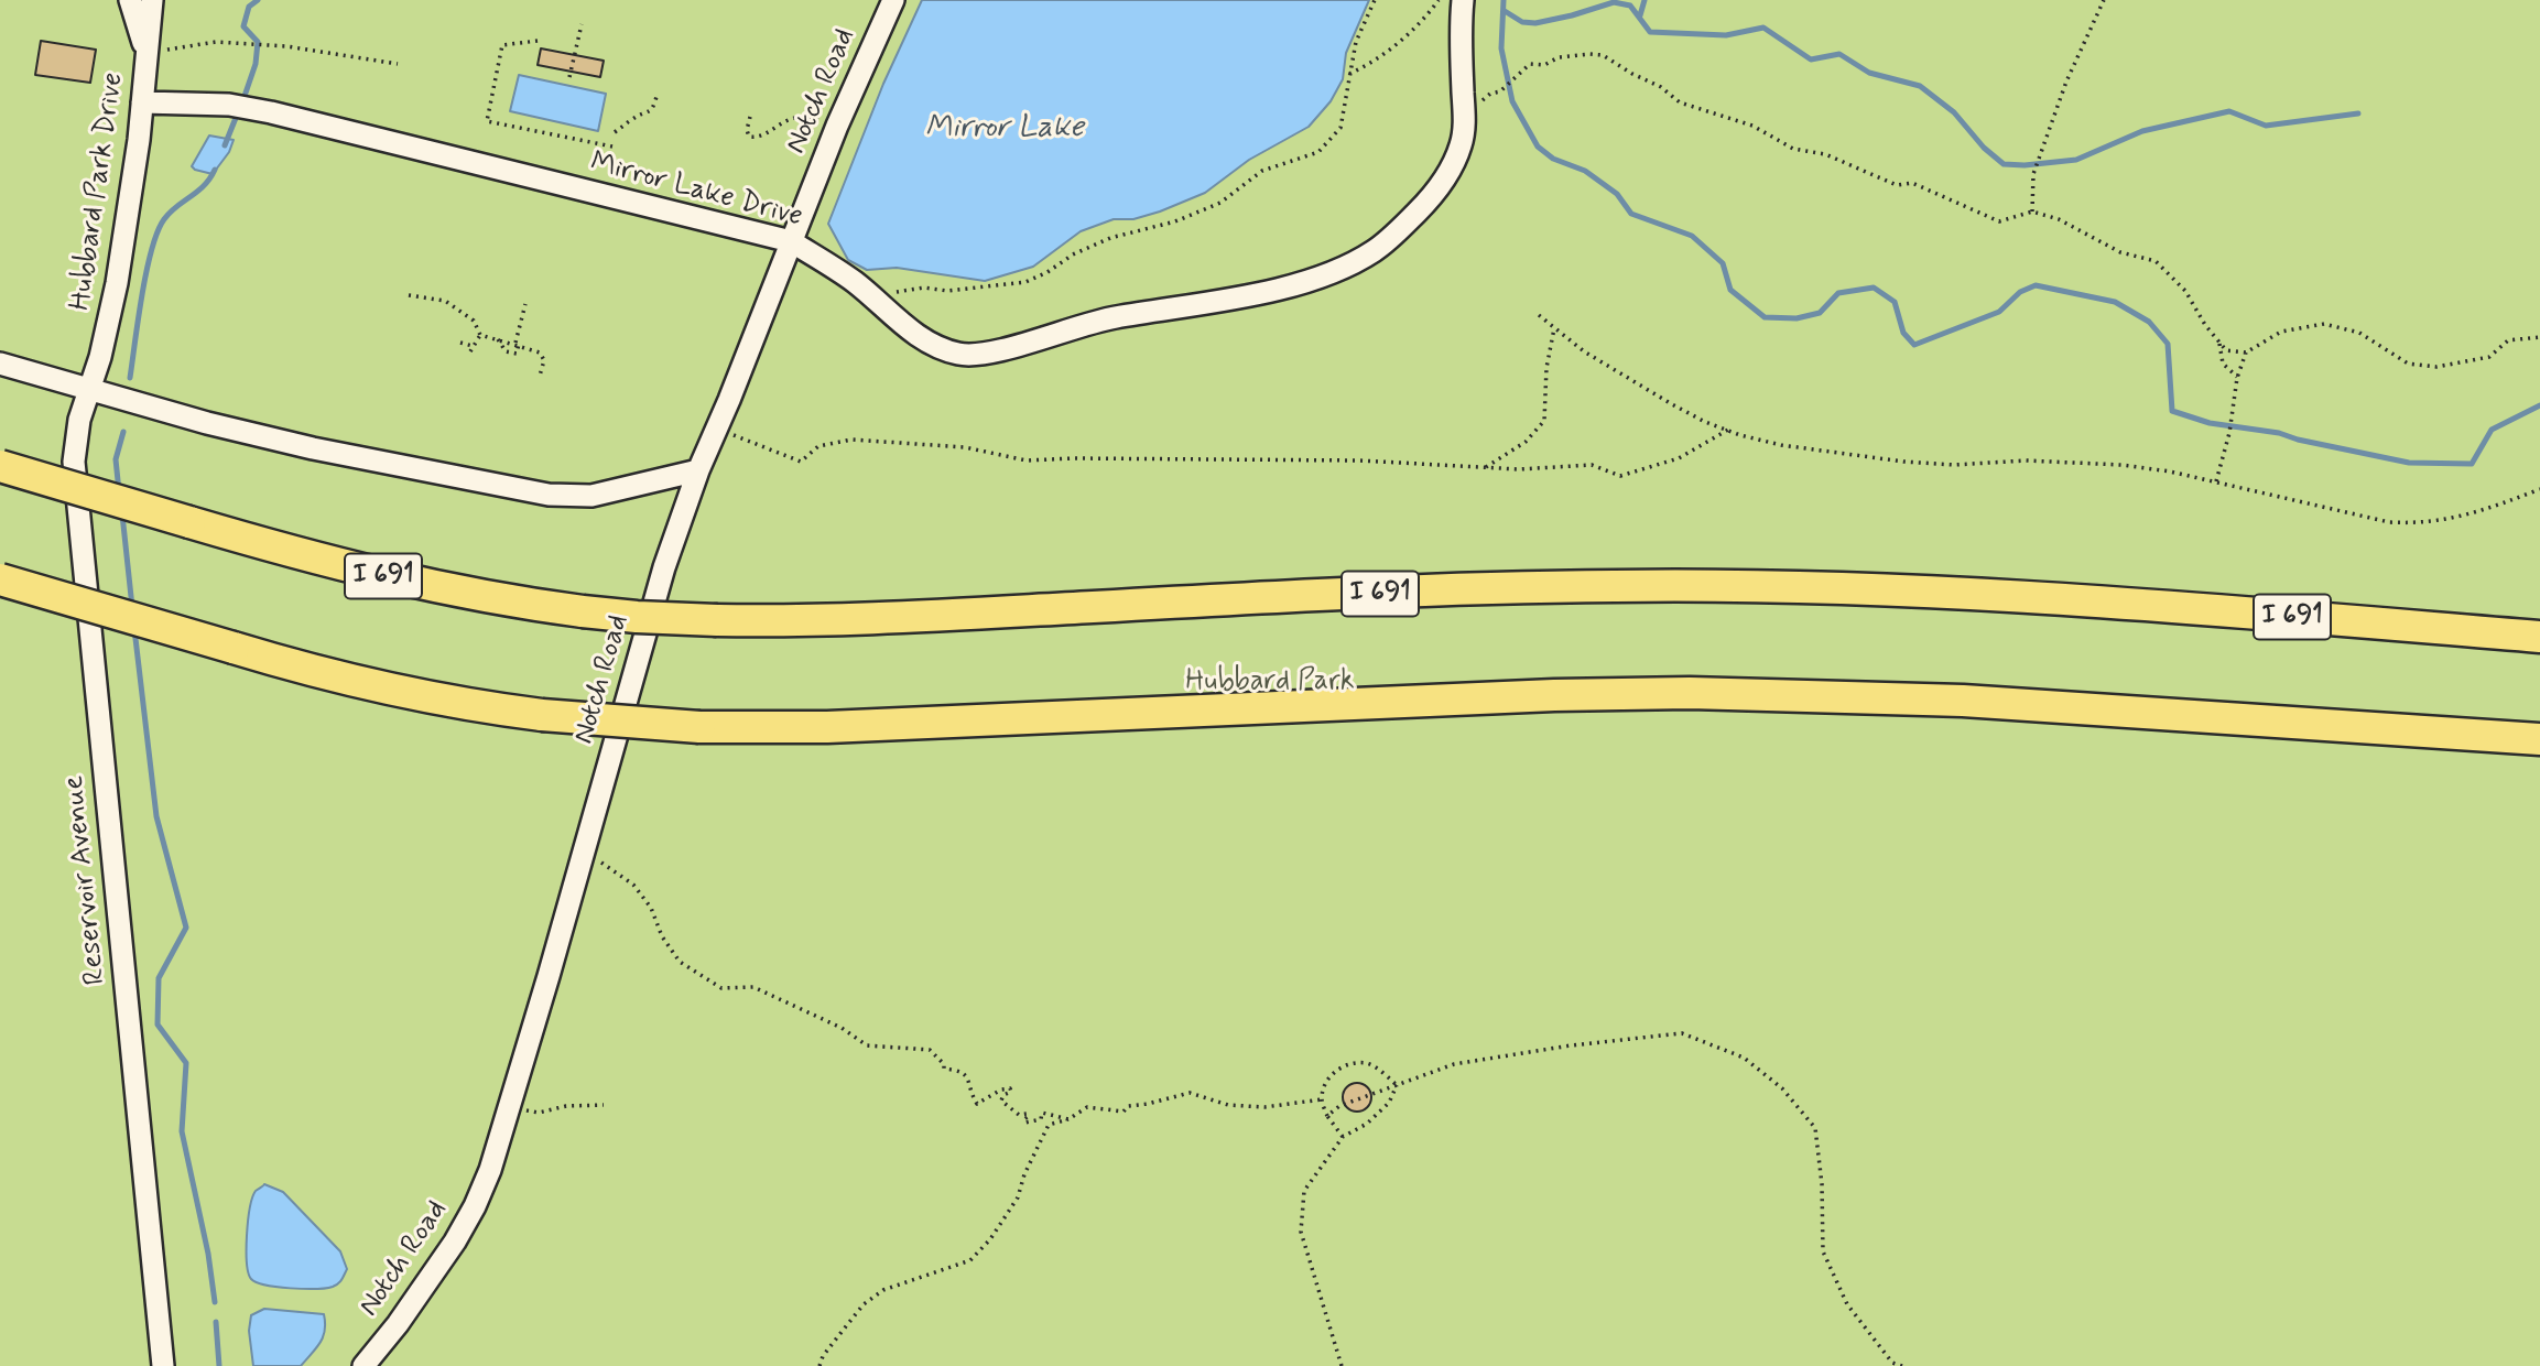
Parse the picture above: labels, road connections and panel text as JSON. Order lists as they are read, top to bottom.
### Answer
{
  "streets": {
    "highway": ["I 691"],
    "street": [
      "Notch Road",
      "Mirror Lake Drive",
      "Hubbard Park Drive",
      "Reservoir Avenue"
    ]
  },
  "crossings": [
    ["Notch Road", "Mirror Lake Drive"],
    ["Mirror Lake Drive", "Hubbard Park Drive"],
    ["Hubbard Park Drive", "Reservoir Avenue"]
  ],
  "water": ["Mirror Lake"],
  "parks": ["Hubbard Park"]
}
